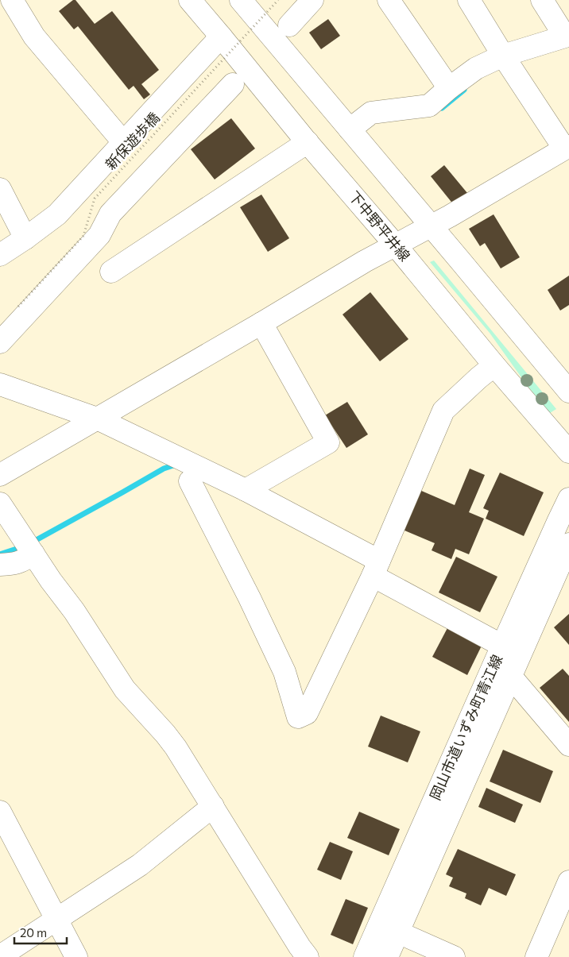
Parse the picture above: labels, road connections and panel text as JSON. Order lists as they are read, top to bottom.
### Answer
{
  "streets": {
    "street": ["下中野平井線", "岡山市道いずみ町青江線"],
    "path": ["新保遊歩橋"]
  },
  "scale_bar": "20 m"
}
